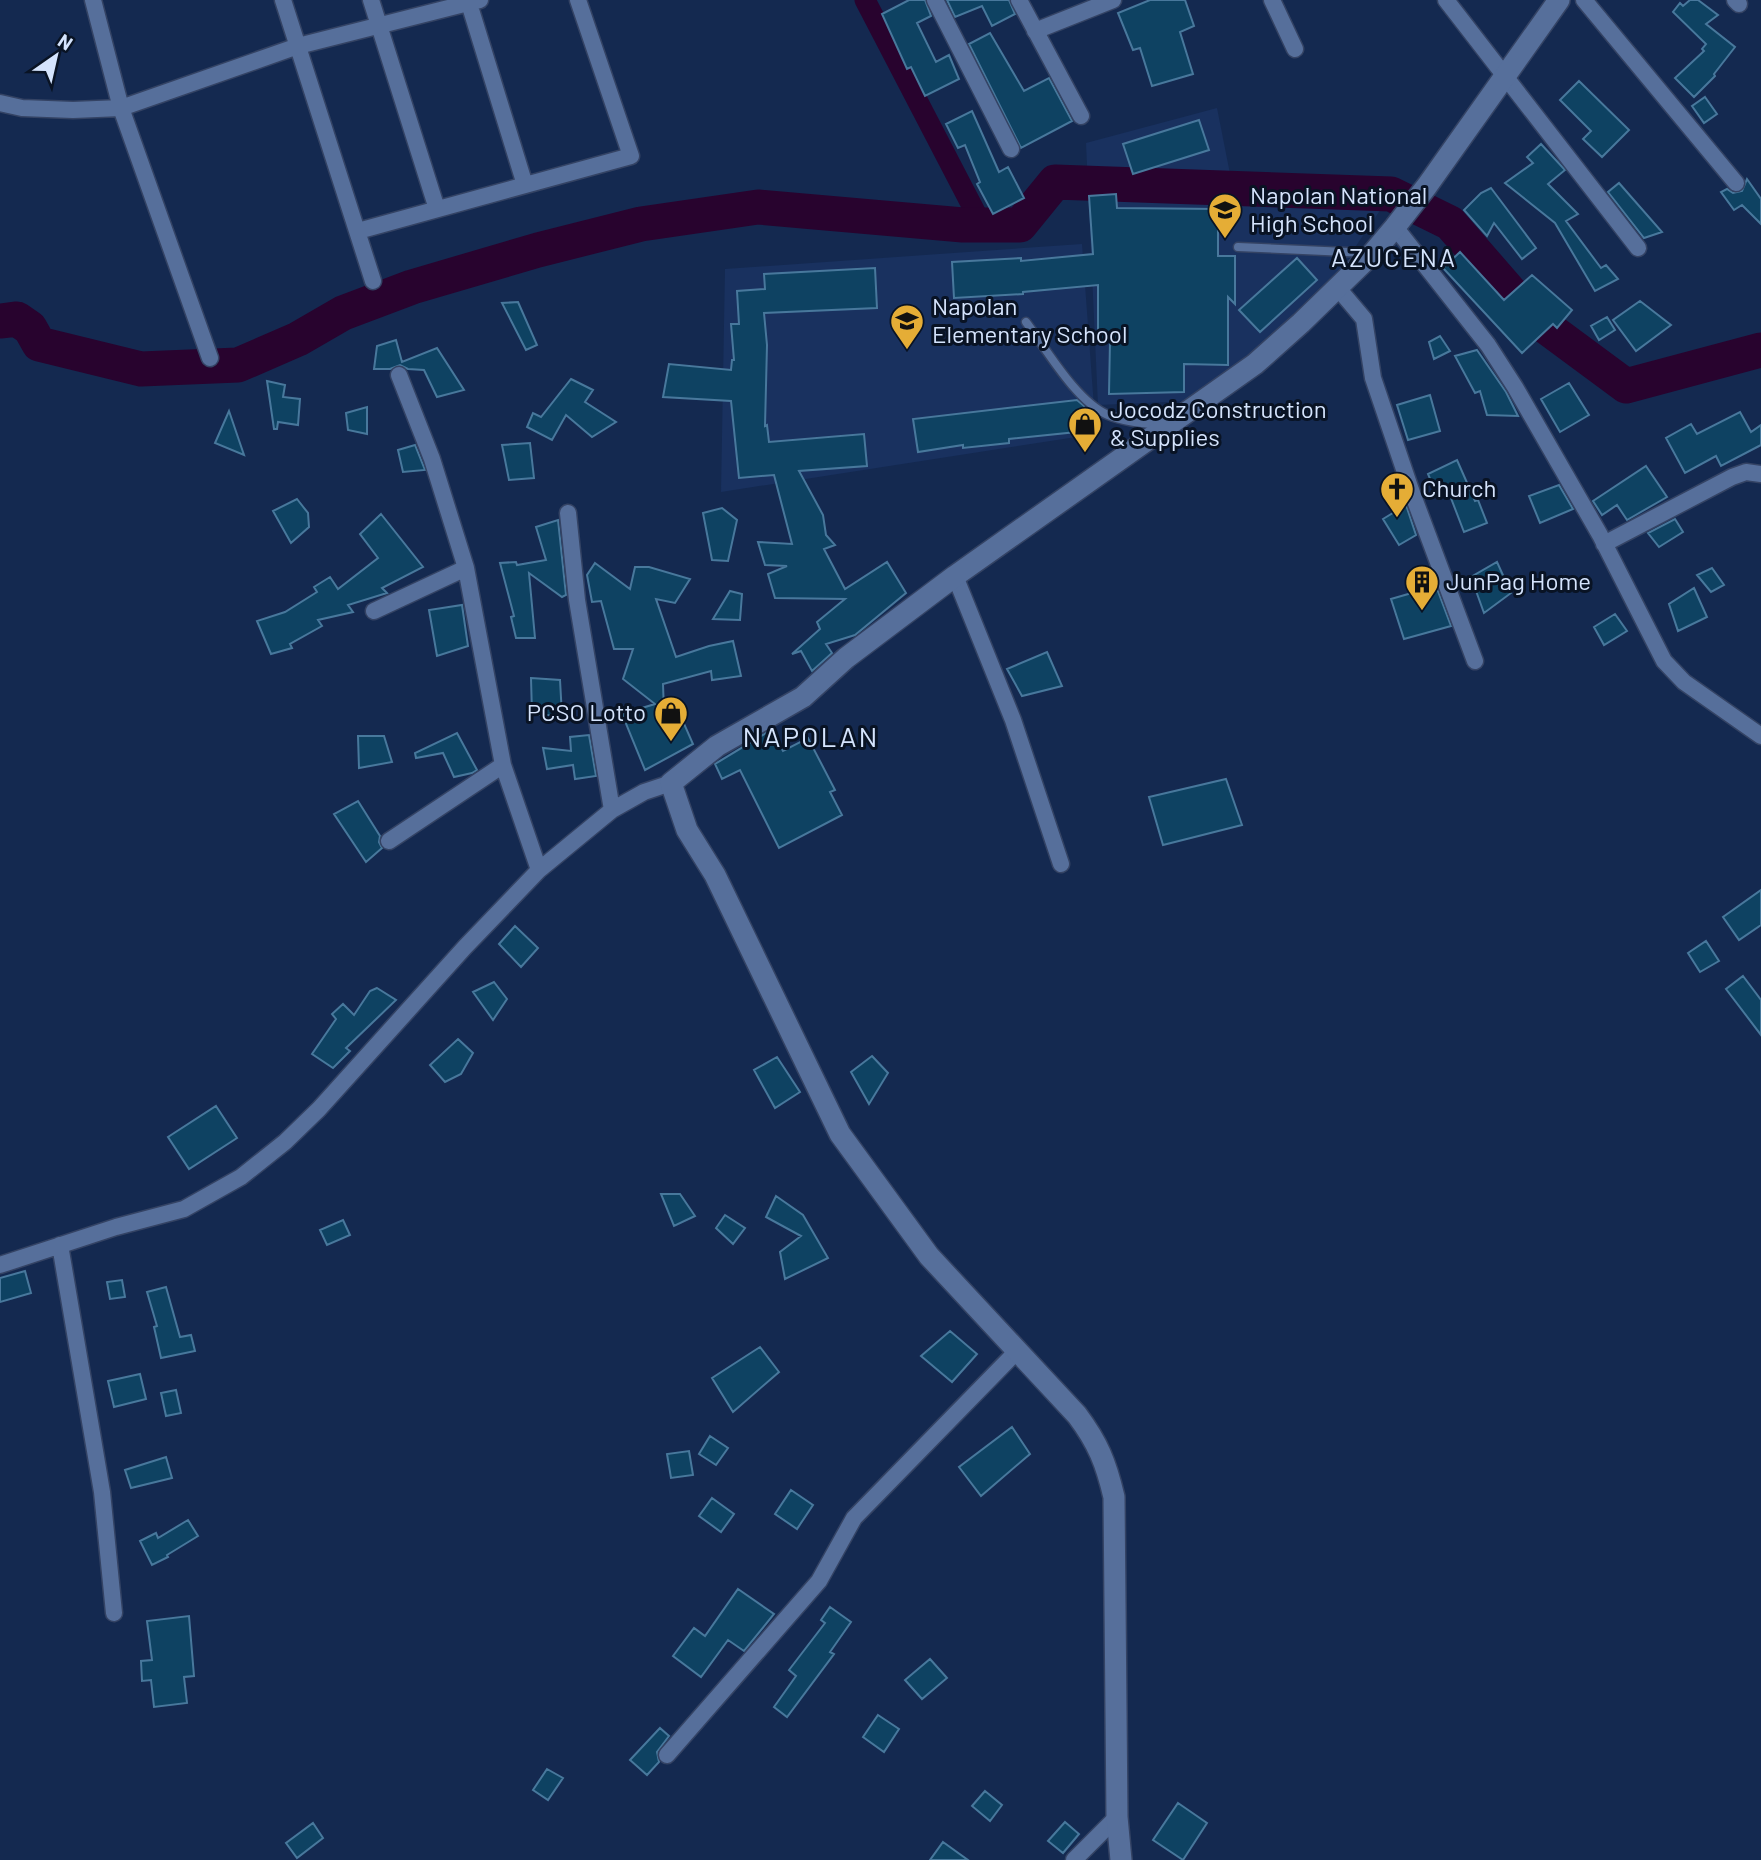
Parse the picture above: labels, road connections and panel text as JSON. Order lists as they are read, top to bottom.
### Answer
{
  "districts": ["AZUCENA", "NAPOLAN"],
  "places": {
    "school or university": ["Napolan National High School", "Napolan Elementary School"],
    "shop": ["Jocodz Construction & Supplies", "PCSO Lotto"],
    "church": ["Church"],
    "building": ["JunPag Home"]
  },
  "north": "top right"
}
